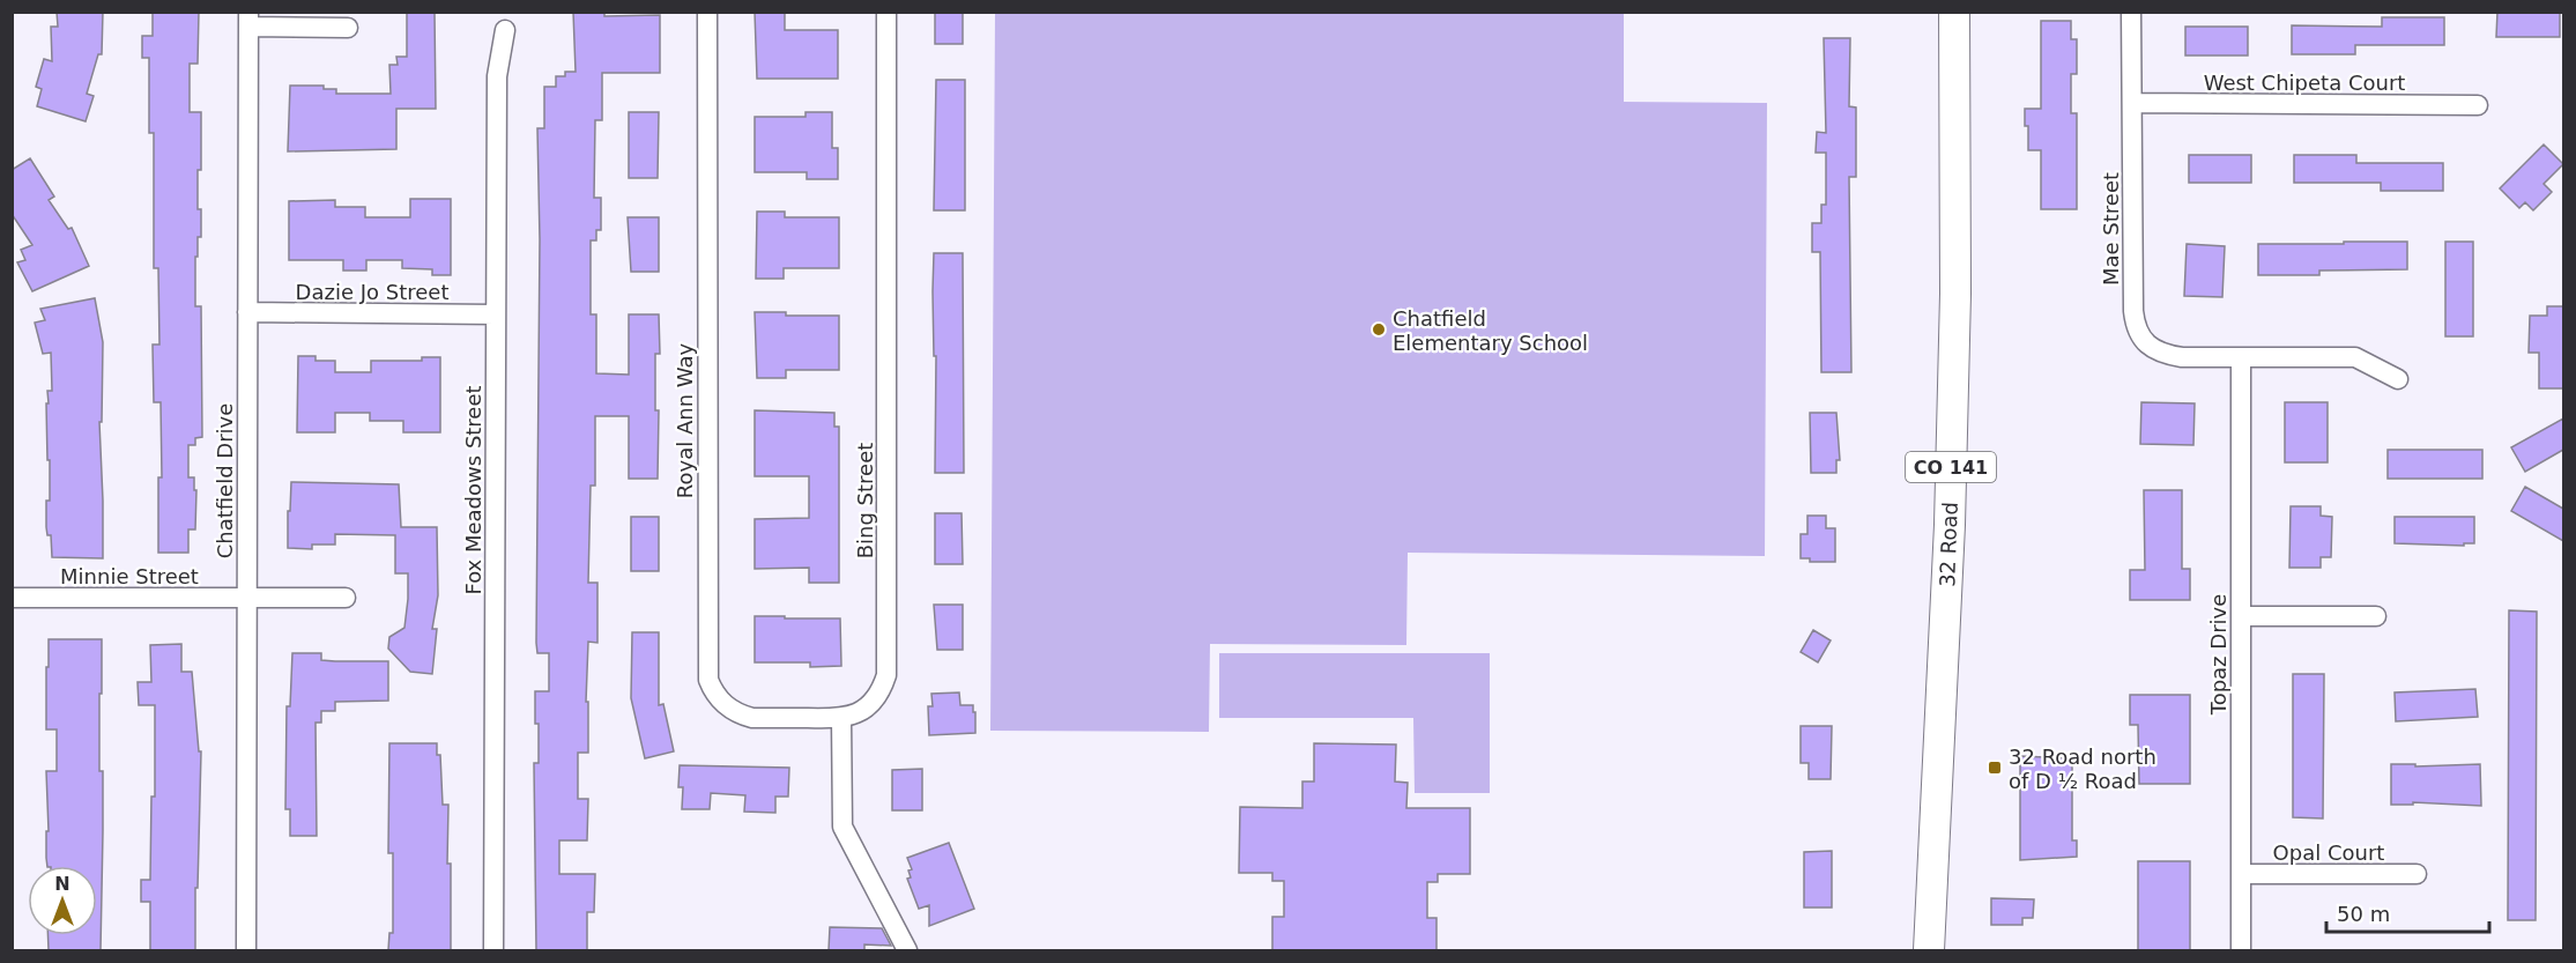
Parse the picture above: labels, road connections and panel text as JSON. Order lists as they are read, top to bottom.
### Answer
{
  "streets": {
    "main road": ["CO 141", "32 Road"],
    "street": [
      "West Chipeta Court",
      "Mae Street",
      "Dazie Jo Street",
      "Royal Ann Way",
      "Chatfield Drive",
      "Fox Meadows Street",
      "Bing Street",
      "Minnie Street",
      "Topaz Drive",
      "Opal Court"
    ]
  },
  "crossings": [
    ["West Chipeta Court", "Mae Street"],
    ["Mae Street", "Topaz Drive"],
    ["Dazie Jo Street", "Chatfield Drive"],
    ["Dazie Jo Street", "Fox Meadows Street"],
    ["Royal Ann Way", "Bing Street"],
    ["Chatfield Drive", "Minnie Street"],
    ["Topaz Drive", "Opal Court"]
  ],
  "places": {
    "other": ["Chatfield Elementary School"],
    "transit": ["32 Road north of D ½ Road"]
  },
  "scale_bar": "50 m",
  "north": "top"
}
